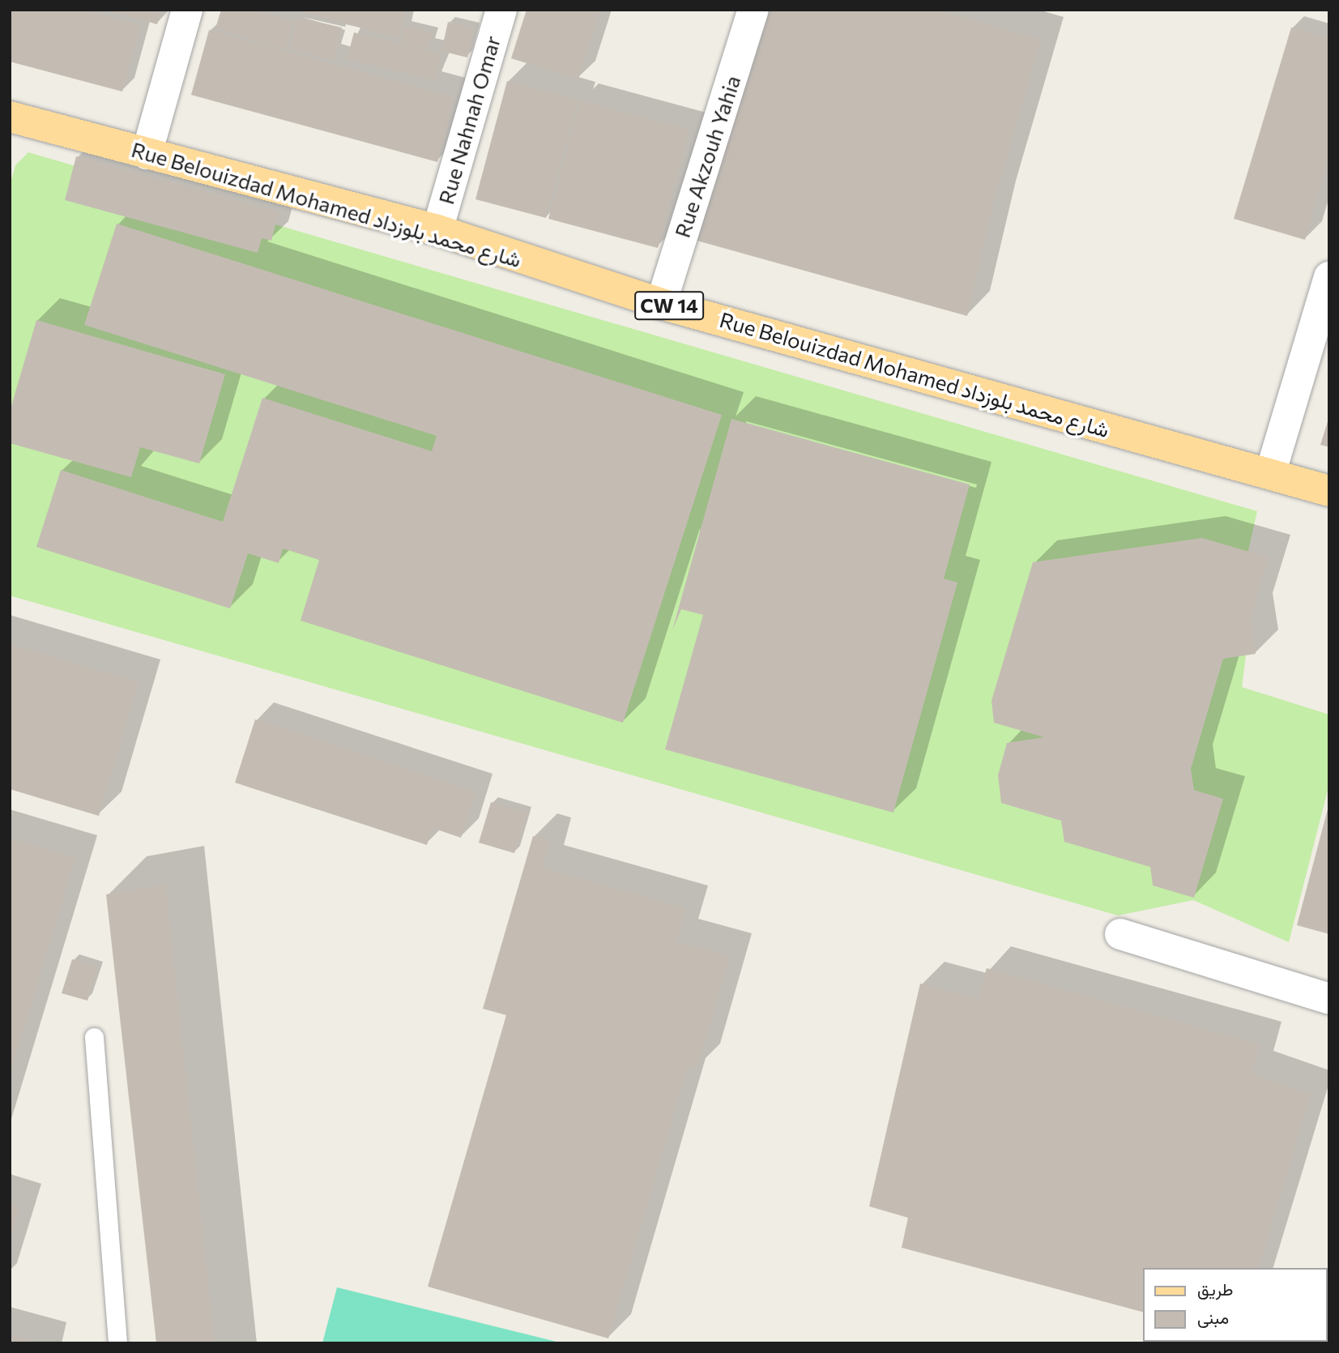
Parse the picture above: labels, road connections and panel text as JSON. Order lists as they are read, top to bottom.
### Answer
{
  "streets": {
    "main road": ["Rue Belouizdad Mohamed شارع محمد بلوزداد", "CW 14"],
    "street": ["Rue Nahnah Omar", "Rue Akzouh Yahia"]
  },
  "crossings": [
    ["Rue Nahnah Omar", "Rue Belouizdad Mohamed شارع محمد بلوزداد"],
    ["Rue Akzouh Yahia", "Rue Belouizdad Mohamed شارع محمد بلوزداد"]
  ],
  "legend": ["طريق", "مبنى"]
}
